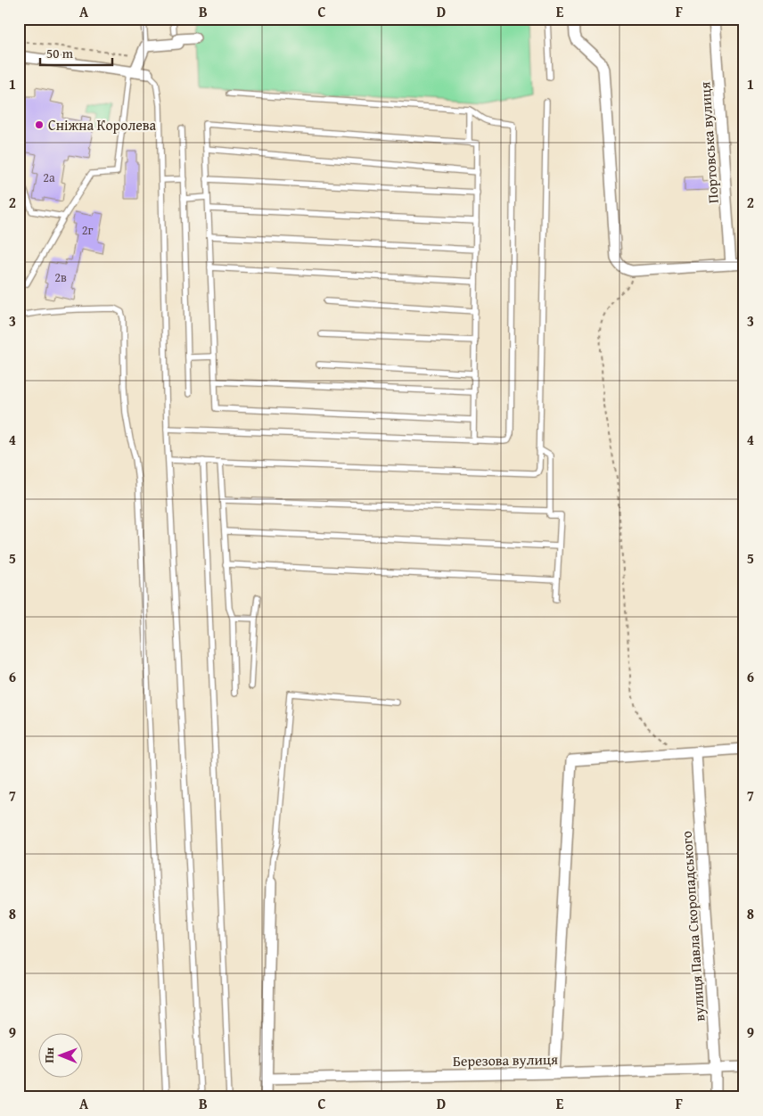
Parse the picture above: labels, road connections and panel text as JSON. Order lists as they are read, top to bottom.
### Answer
{
  "streets": {
    "street": ["Портовська вулиця", "вулиця Павла Скоропадського", "Березова вулиця"]
  },
  "crossings": [
    ["вулиця Павла Скоропадського", "Березова вулиця"]
  ],
  "places": ["Сніжна Королева"],
  "house_numbers": ["2а", "2г", "2в"],
  "scale_bar": "50 m",
  "north": "left",
  "grid": {
    "columns": [
      "A",
      "B",
      "C",
      "D",
      "E",
      "F"
    ],
    "rows": [
      "1",
      "2",
      "3",
      "4",
      "5",
      "6",
      "7",
      "8",
      "9"
    ]
  }
}
